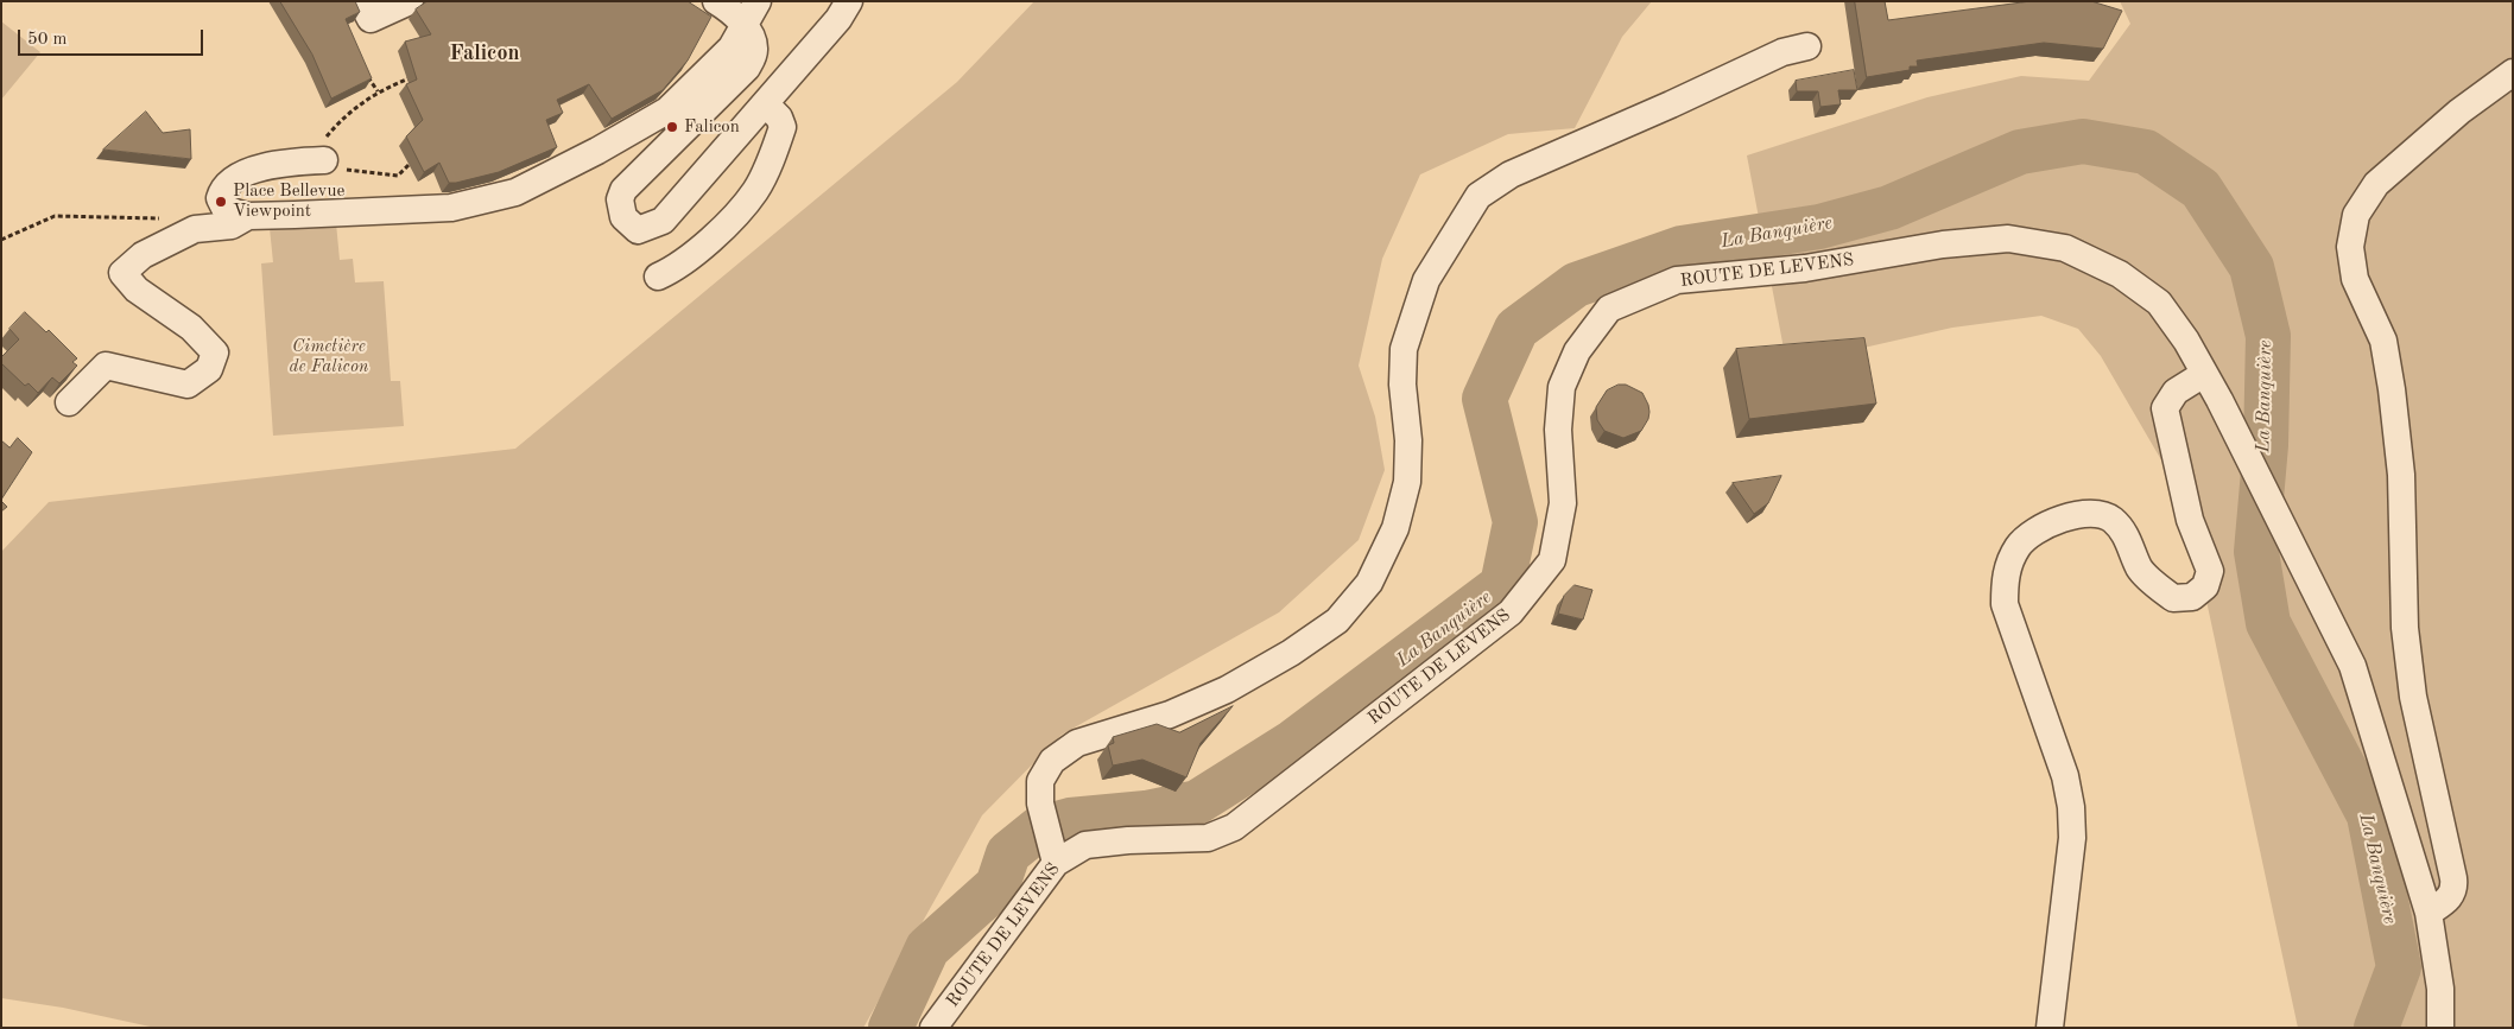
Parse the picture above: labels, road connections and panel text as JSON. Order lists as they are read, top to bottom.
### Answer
{
  "streets": {
    "street": ["ROUTE DE LEVENS"]
  },
  "districts": ["Falicon"],
  "water": ["La Banquière"],
  "parks": ["Cimetière de Falicon"],
  "places": ["Falicon", "Place Bellevue Viewpoint"],
  "scale_bar": "50 m"
}
